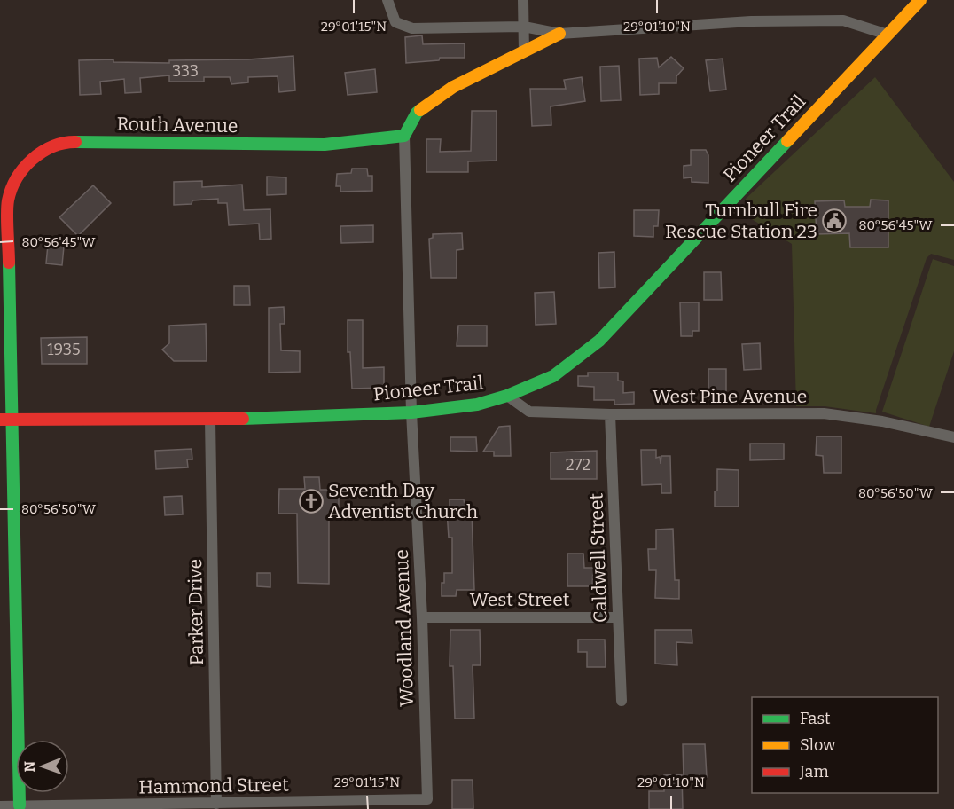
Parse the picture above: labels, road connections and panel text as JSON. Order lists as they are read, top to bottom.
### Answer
{
  "streets": {
    "street": [
      "Routh Avenue",
      "Pioneer Trail",
      "West Pine Avenue",
      "Caldwell Street",
      "West Street",
      "Parker Drive",
      "Woodland Avenue",
      "Hammond Street"
    ]
  },
  "crossings": [
    ["Routh Avenue", "Pioneer Trail"],
    ["Routh Avenue", "Woodland Avenue"],
    ["Routh Avenue", "Hammond Street"],
    ["Pioneer Trail", "West Pine Avenue"],
    ["Pioneer Trail", "Parker Drive"],
    ["Pioneer Trail", "Woodland Avenue"],
    ["West Pine Avenue", "Caldwell Street"],
    ["Caldwell Street", "West Street"],
    ["West Street", "Woodland Avenue"],
    ["Parker Drive", "Hammond Street"],
    ["Woodland Avenue", "Hammond Street"]
  ],
  "places": {
    "public building": ["Turnbull Fire Rescue Station 23"],
    "church": ["Seventh Day Adventist Church"]
  },
  "house_numbers": ["333", "1935", "272"],
  "legend": ["Fast", "Slow", "Jam"],
  "north": "left",
  "coordinates": [
    "29°01'15\"N",
    "29°01'10\"N",
    "80°56'45\"W",
    "80°56'50\"W"
  ]
}
